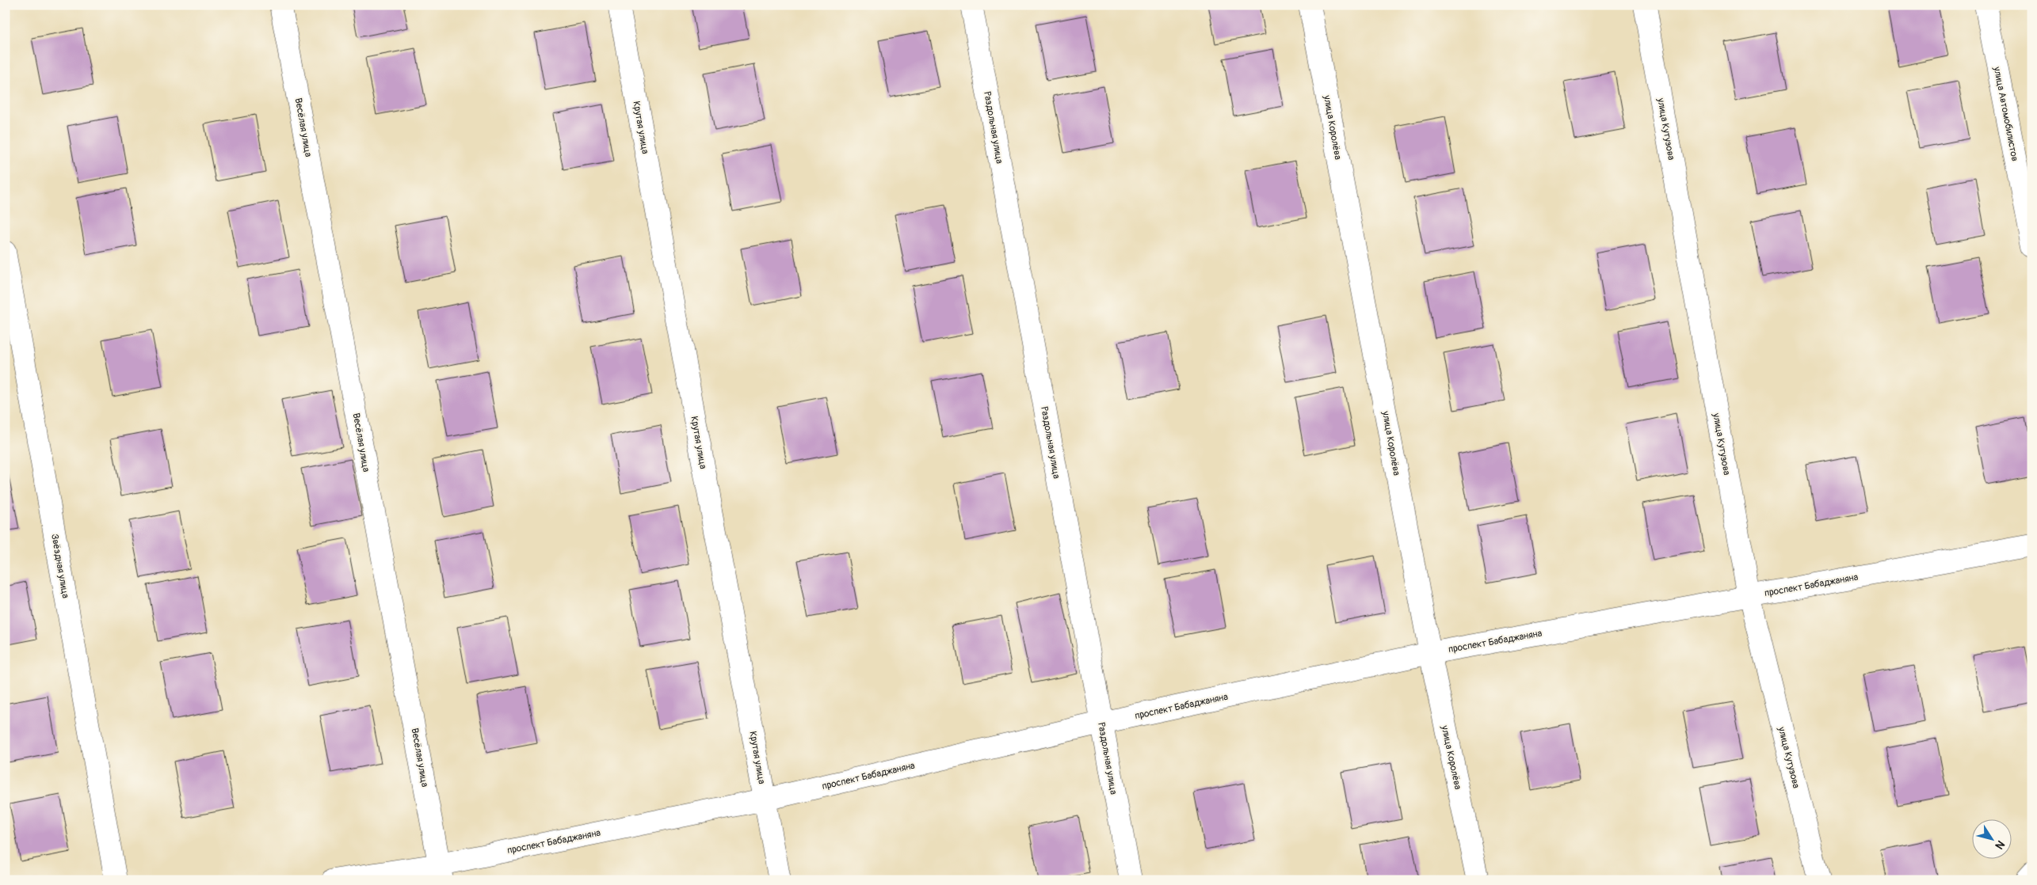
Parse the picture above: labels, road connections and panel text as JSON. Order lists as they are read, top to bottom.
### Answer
{
  "streets": {
    "street": [
      "улица Автомобилистов",
      "Весёлая улица",
      "Крутая улица",
      "Раздольная улица",
      "улица Королёва",
      "улица Кутузова",
      "Звёздная улица",
      "проспект Бабаджаняна"
    ]
  },
  "crossings": [
    ["Весёлая улица", "проспект Бабаджаняна"],
    ["Крутая улица", "проспект Бабаджаняна"],
    ["Раздольная улица", "проспект Бабаджаняна"],
    ["улица Королёва", "проспект Бабаджаняна"],
    ["улица Кутузова", "проспект Бабаджаняна"]
  ],
  "north": "bottom right"
}
